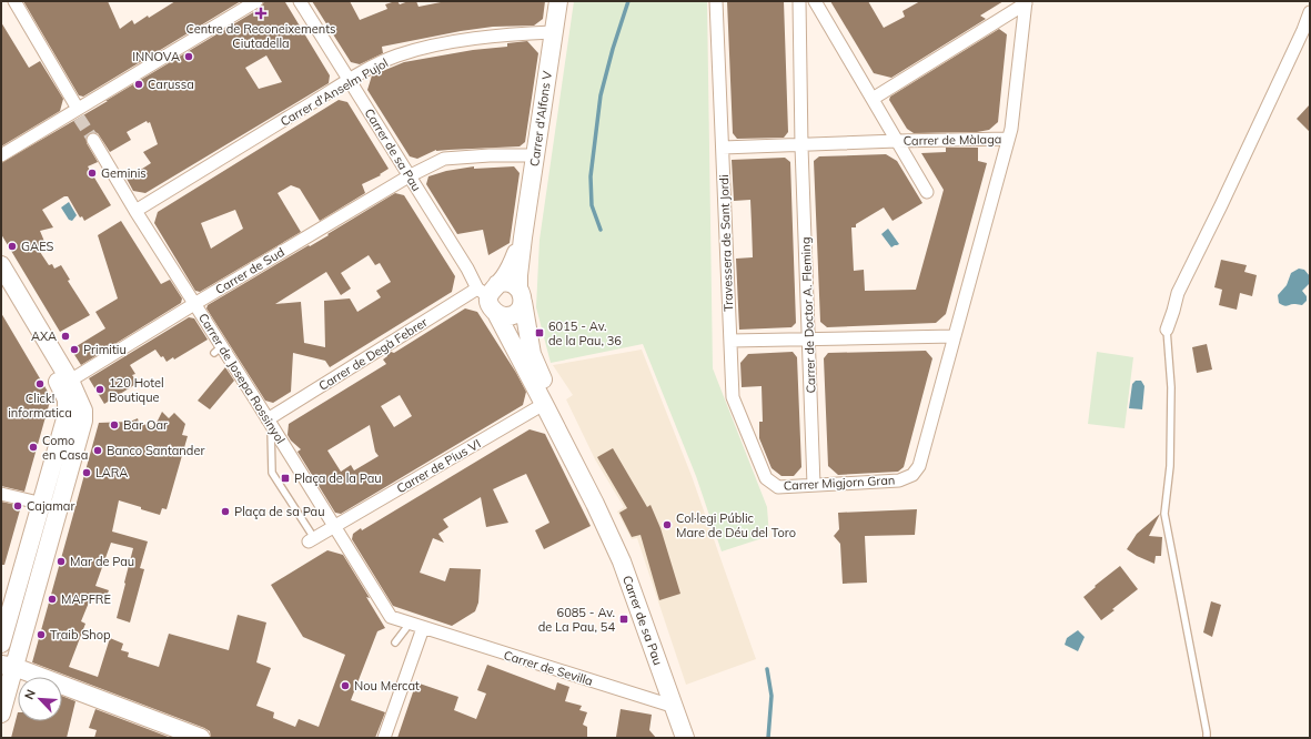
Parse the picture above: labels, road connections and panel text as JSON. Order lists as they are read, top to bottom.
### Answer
{
  "streets": {
    "street": [
      "Carrer d'Anselm Pujol",
      "Carrer d'Alfons V",
      "Carrer de Màlaga",
      "Carrer de sa Pau",
      "Travessera de Sant Jordi",
      "Carrer de Sud",
      "Carrer de Doctor A. Fleming",
      "Carrer de Degà Febrer",
      "Carrer de Josepa Rossinyol",
      "Carrer de Pius VI",
      "Carrer Migjorn Gran",
      "Carrer de Sevilla"
    ]
  },
  "crossings": [
    ["Carrer d'Anselm Pujol", "Carrer d'Alfons V"],
    ["Carrer d'Anselm Pujol", "Carrer de sa Pau"],
    ["Carrer d'Anselm Pujol", "Carrer de Josepa Rossinyol"],
    ["Carrer d'Alfons V", "Carrer de sa Pau"],
    ["Carrer d'Alfons V", "Carrer de Sud"],
    ["Carrer d'Alfons V", "Carrer de Degà Febrer"],
    ["Carrer de Màlaga", "Carrer de Doctor A. Fleming"],
    ["Carrer de sa Pau", "Carrer de Sud"],
    ["Carrer de sa Pau", "Carrer de Degà Febrer"],
    ["Carrer de sa Pau", "Carrer de Pius VI"],
    ["Carrer de sa Pau", "Carrer de Sevilla"],
    ["Travessera de Sant Jordi", "Carrer Migjorn Gran"],
    ["Carrer de Sud", "Carrer de Josepa Rossinyol"],
    ["Carrer de Doctor A. Fleming", "Carrer Migjorn Gran"],
    ["Carrer de Degà Febrer", "Carrer de Josepa Rossinyol"],
    ["Carrer de Josepa Rossinyol", "Carrer de Pius VI"],
    ["Carrer de Josepa Rossinyol", "Carrer de Sevilla"]
  ],
  "places": {
    "health": ["Centre de Reconeixements Ciutadella"],
    "other": [
      "INNOVA",
      "Carussa",
      "Geminis",
      "GAES",
      "AXA",
      "Primitiu",
      "Click! informatica",
      "120 Hotel Boutique",
      "Bar Oar",
      "Como en Casa",
      "Banco Santander",
      "LARA",
      "Cajamar",
      "Plaça de sa Pau",
      "Col·legi Públic Mare de Déu del Toro",
      "Mar de Pau",
      "MAPFRE",
      "Traib Shop",
      "Nou Mercat"
    ],
    "transit": ["6015 - Av. de la Pau, 36", "Plaça de la Pau", "6085 - Av. de La Pau, 54"]
  },
  "north": "top left"
}
